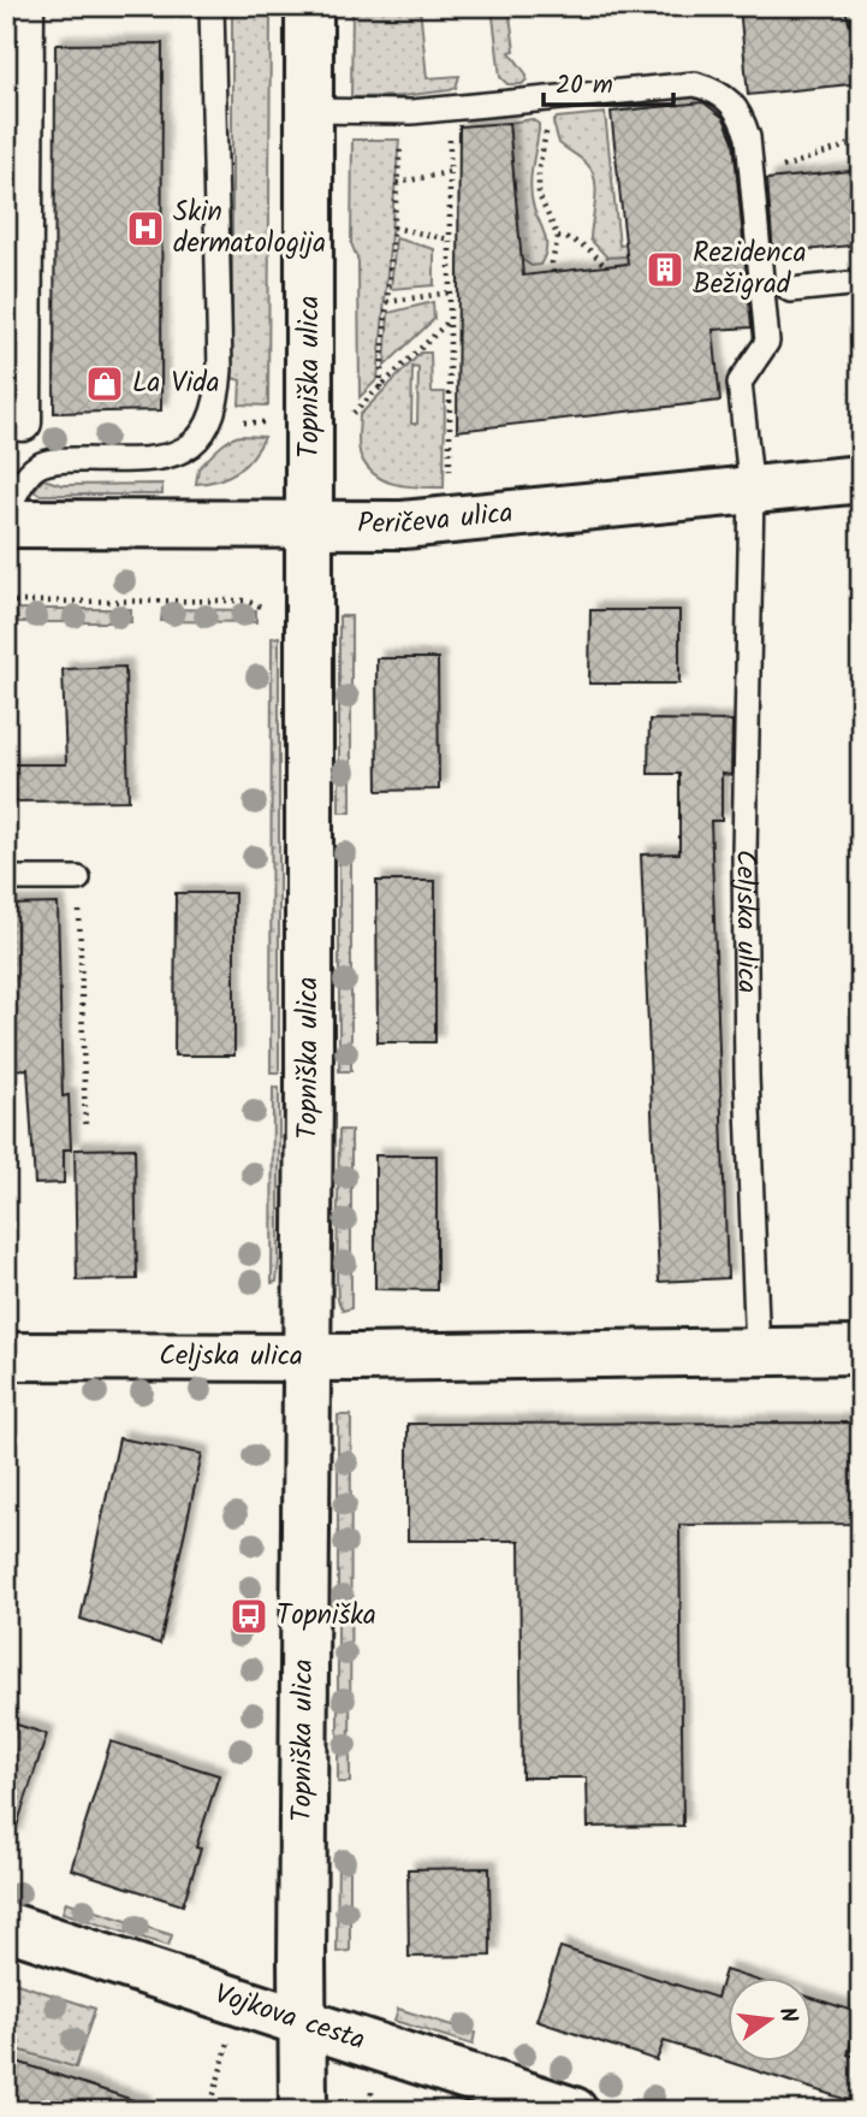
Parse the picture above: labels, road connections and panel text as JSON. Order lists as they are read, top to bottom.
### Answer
{
  "streets": {
    "street": [
      "Topniška ulica",
      "Peričeva ulica",
      "Celjska ulica",
      "Vojkova cesta"
    ]
  },
  "crossings": [
    ["Topniška ulica", "Peričeva ulica"],
    ["Topniška ulica", "Celjska ulica"],
    ["Topniška ulica", "Vojkova cesta"],
    ["Peričeva ulica", "Celjska ulica"]
  ],
  "places": {
    "hospital": ["Skin dermatologija"],
    "building": ["Rezidenca Bežigrad"],
    "shop": ["La Vida"],
    "bus stop": ["Topniška"]
  },
  "scale_bar": "20 m",
  "north": "right"
}
